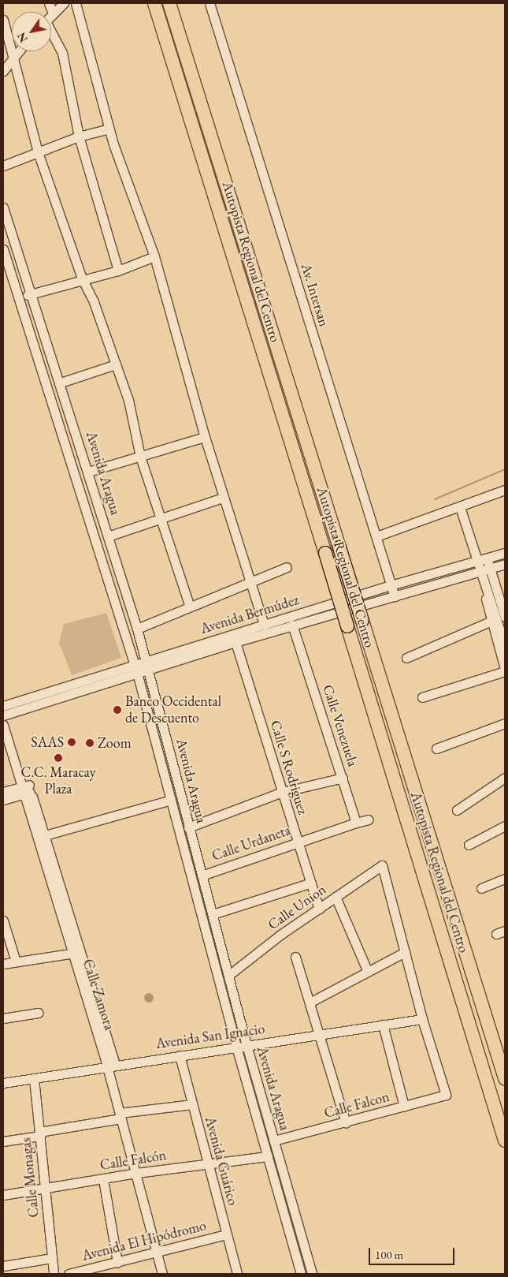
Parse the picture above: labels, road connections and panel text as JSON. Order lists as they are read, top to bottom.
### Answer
{
  "streets": {
    "highway": ["Autopista Regional del Centro"],
    "street": [
      "Av. Intersan",
      "Avenida Aragua",
      "Avenida Bermúdez",
      "Calle Venezuela",
      "Calle S Rodriguez",
      "Calle Urdaneta",
      "Calle Union",
      "Calle Zamora",
      "Avenida San Ignacio",
      "Calle Falcon",
      "Calle Falcón",
      "Avenida Guárico",
      "Calle Monagas",
      "Avenida El Hipódromo"
    ]
  },
  "crossings": [
    ["Av. Intersan", "Avenida Bermúdez"],
    ["Avenida Aragua", "Avenida Bermúdez"],
    ["Avenida Aragua", "Calle Urdaneta"],
    ["Avenida Aragua", "Calle Union"],
    ["Avenida Aragua", "Avenida San Ignacio"],
    ["Avenida Aragua", "Calle Falcon"],
    ["Avenida Aragua", "Calle Falcón"],
    ["Avenida Bermúdez", "Calle Venezuela"],
    ["Avenida Bermúdez", "Calle S Rodriguez"],
    ["Avenida Bermúdez", "Calle Zamora"],
    ["Calle Venezuela", "Calle Urdaneta"],
    ["Calle S Rodriguez", "Calle Urdaneta"],
    ["Calle S Rodriguez", "Calle Union"],
    ["Calle Zamora", "Avenida San Ignacio"],
    ["Calle Zamora", "Calle Falcón"],
    ["Calle Zamora", "Avenida El Hipódromo"],
    ["Avenida San Ignacio", "Calle Falcon"],
    ["Avenida San Ignacio", "Avenida Guárico"],
    ["Avenida San Ignacio", "Calle Monagas"],
    ["Calle Falcón", "Avenida Guárico"],
    ["Calle Falcón", "Calle Monagas"],
    ["Avenida Guárico", "Avenida El Hipódromo"]
  ],
  "places": [
    "Banco Occidental de Descuento",
    "SAAS",
    "Zoom",
    "C.C. Maracay Plaza"
  ],
  "scale_bar": "100 m",
  "north": "bottom left"
}
